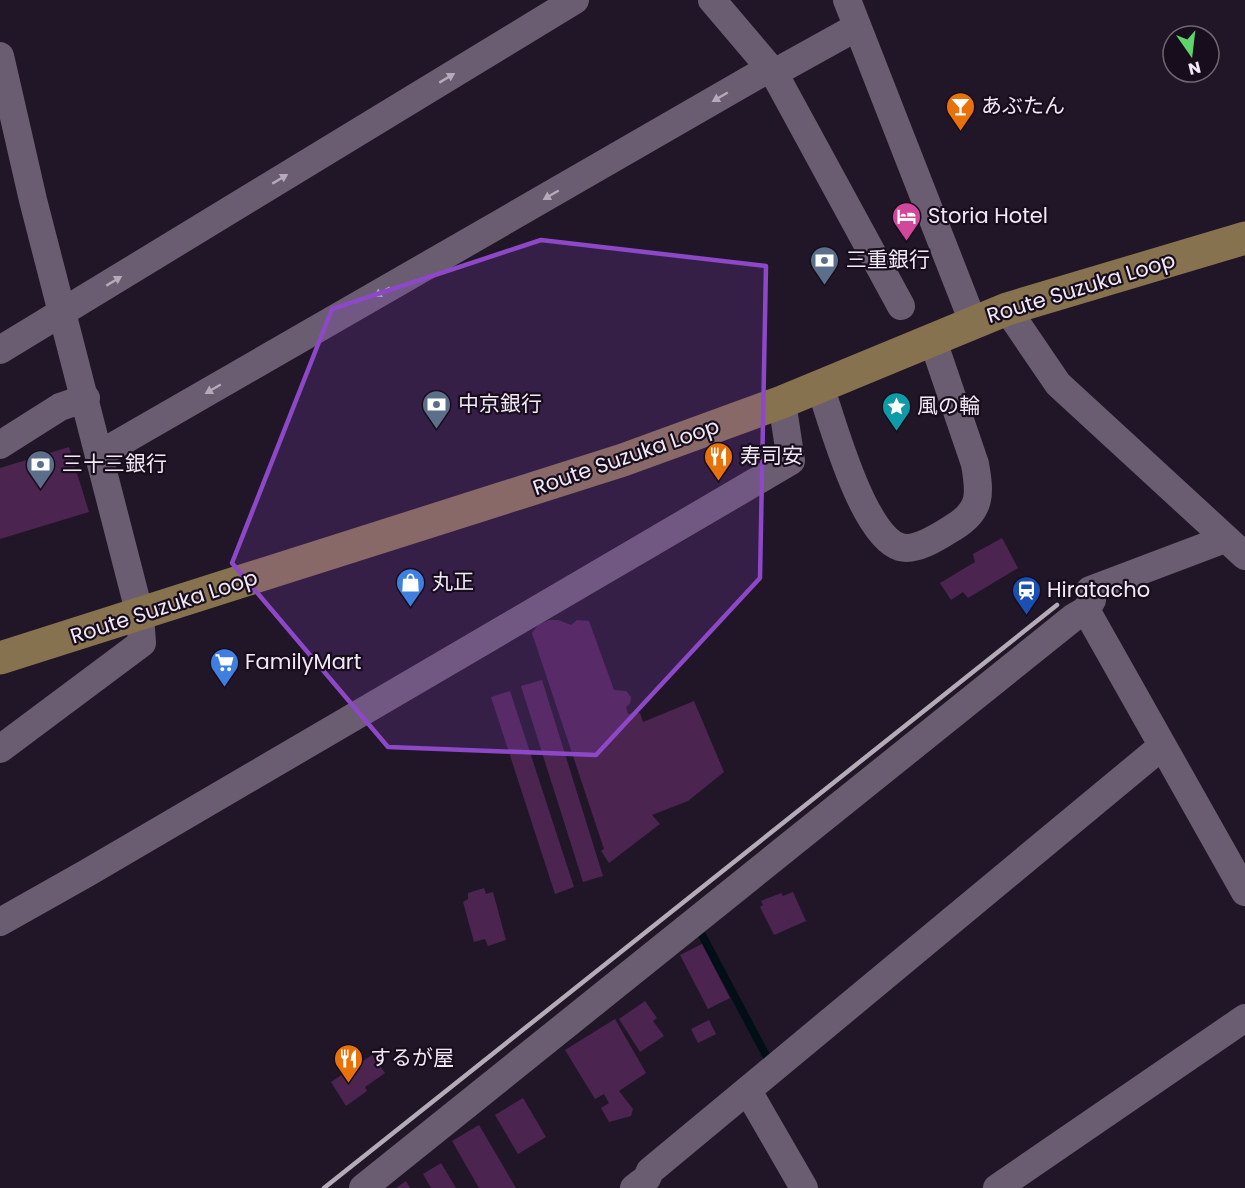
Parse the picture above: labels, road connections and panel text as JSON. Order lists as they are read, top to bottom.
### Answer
{
  "streets": {
    "main road": ["Route Suzuka Loop"]
  },
  "places": {
    "bar": ["あぶたん"],
    "hotel": ["Storia Hotel"],
    "bank": ["三重銀行", "中京銀行", "三十三銀行"],
    "place": ["風の輪"],
    "restaurant": ["寿司安", "するが屋"],
    "shop": ["丸正"],
    "station": ["Hiratacho"],
    "supermarket": ["FamilyMart"]
  },
  "north": "bottom"
}
